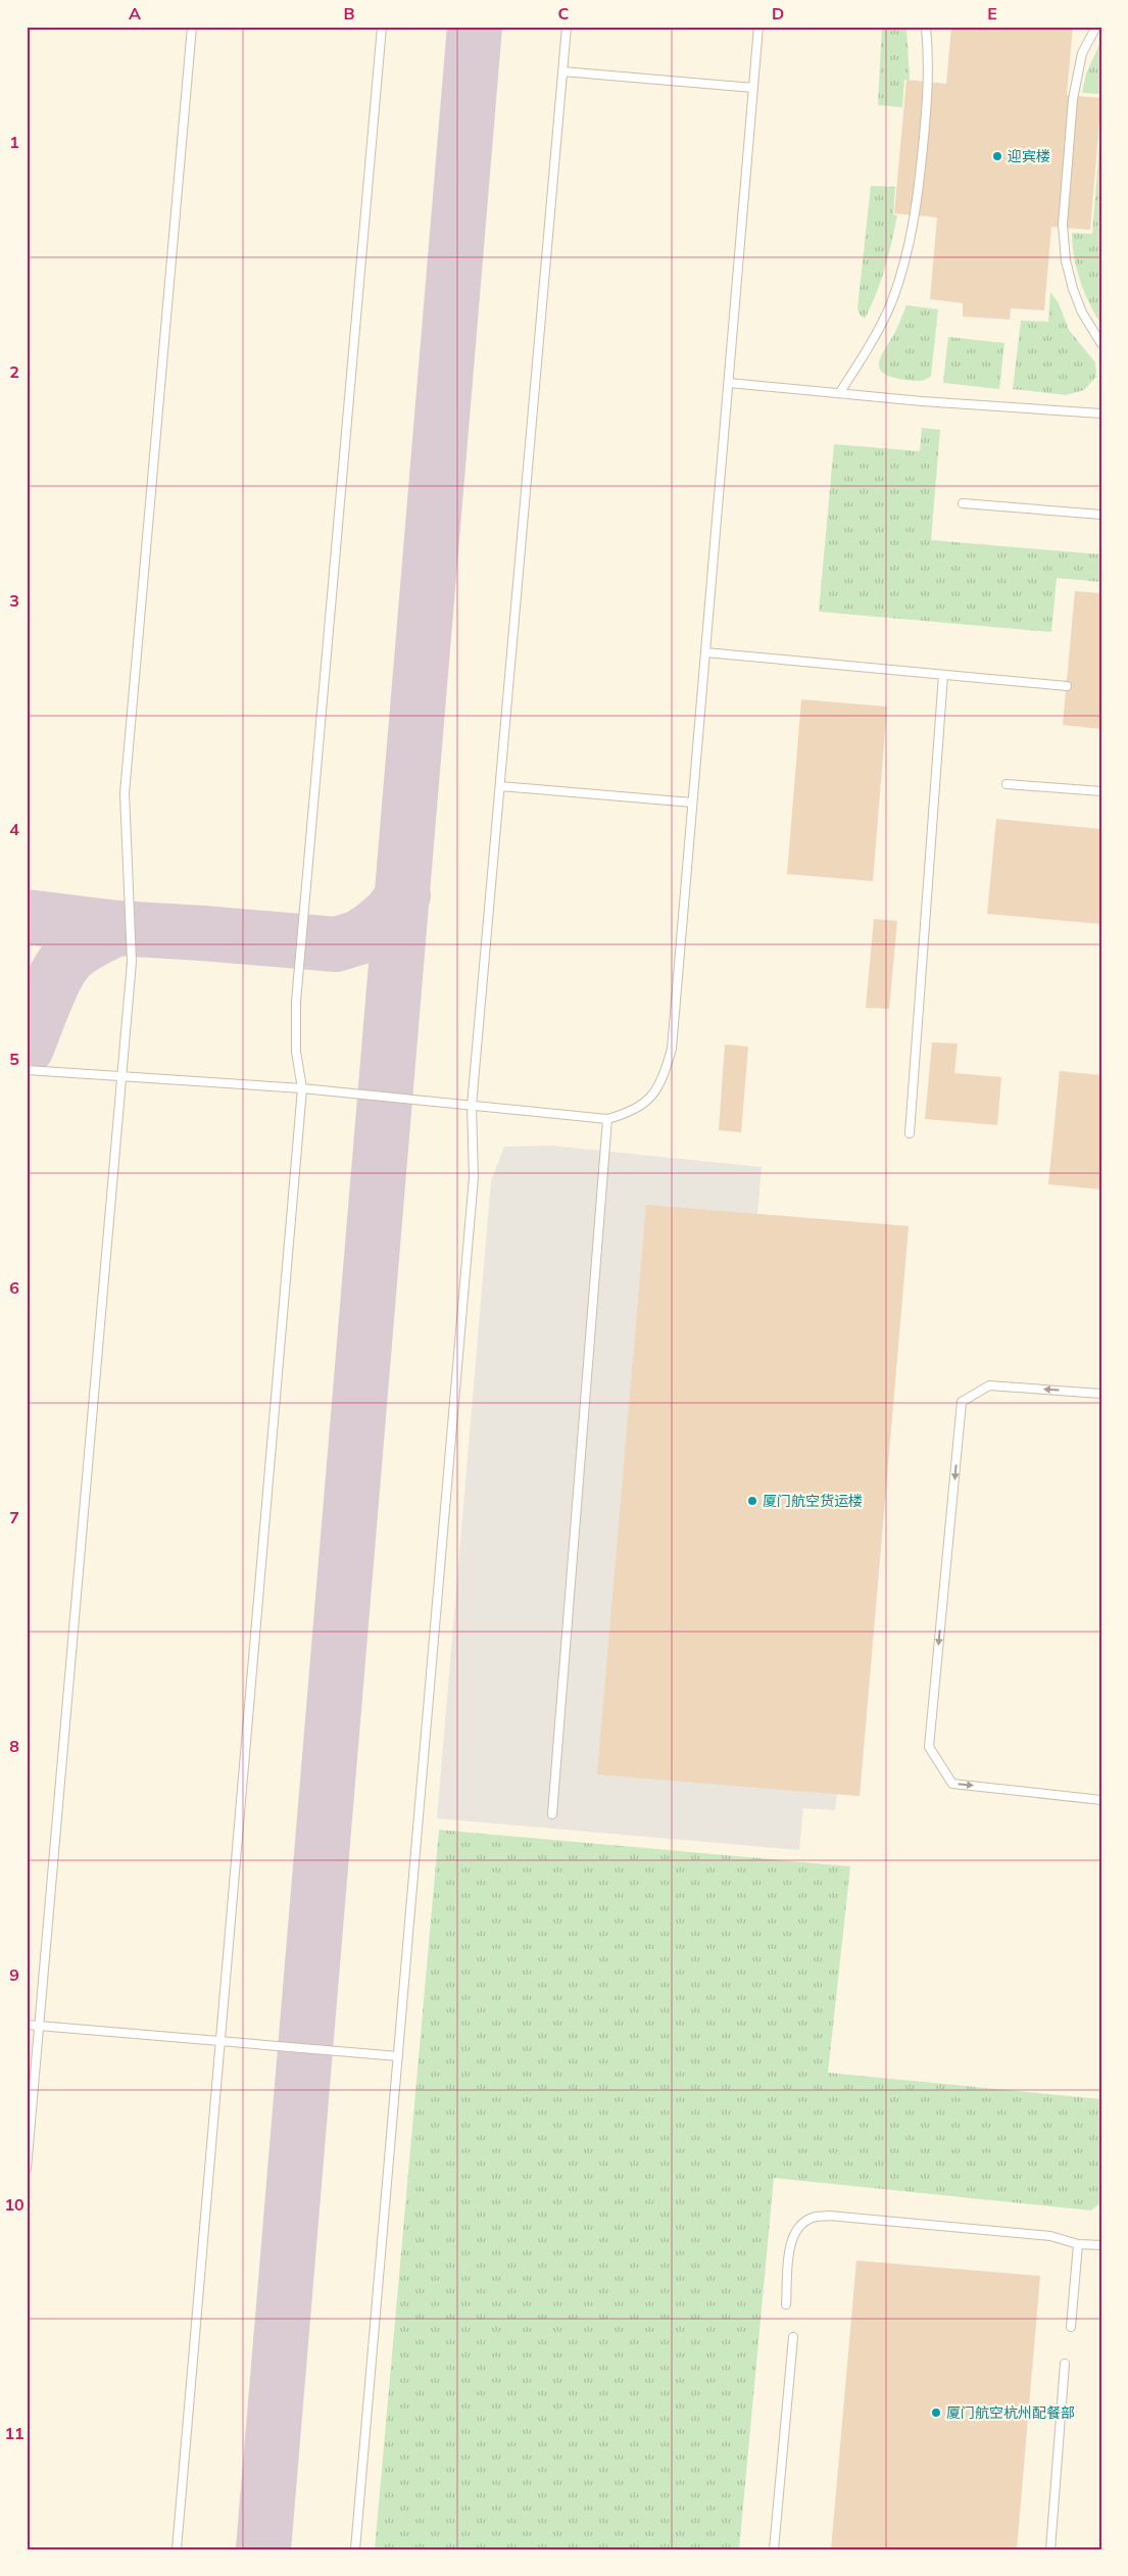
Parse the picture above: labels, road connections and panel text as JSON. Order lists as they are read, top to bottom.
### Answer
{
  "places": ["迎宾楼", "厦门航空货运楼", "厦门航空杭州配餐部"],
  "grid": {
    "columns": [
      "A",
      "B",
      "C",
      "D",
      "E"
    ],
    "rows": [
      "1",
      "2",
      "3",
      "4",
      "5",
      "6",
      "7",
      "8",
      "9",
      "10",
      "11"
    ]
  }
}
